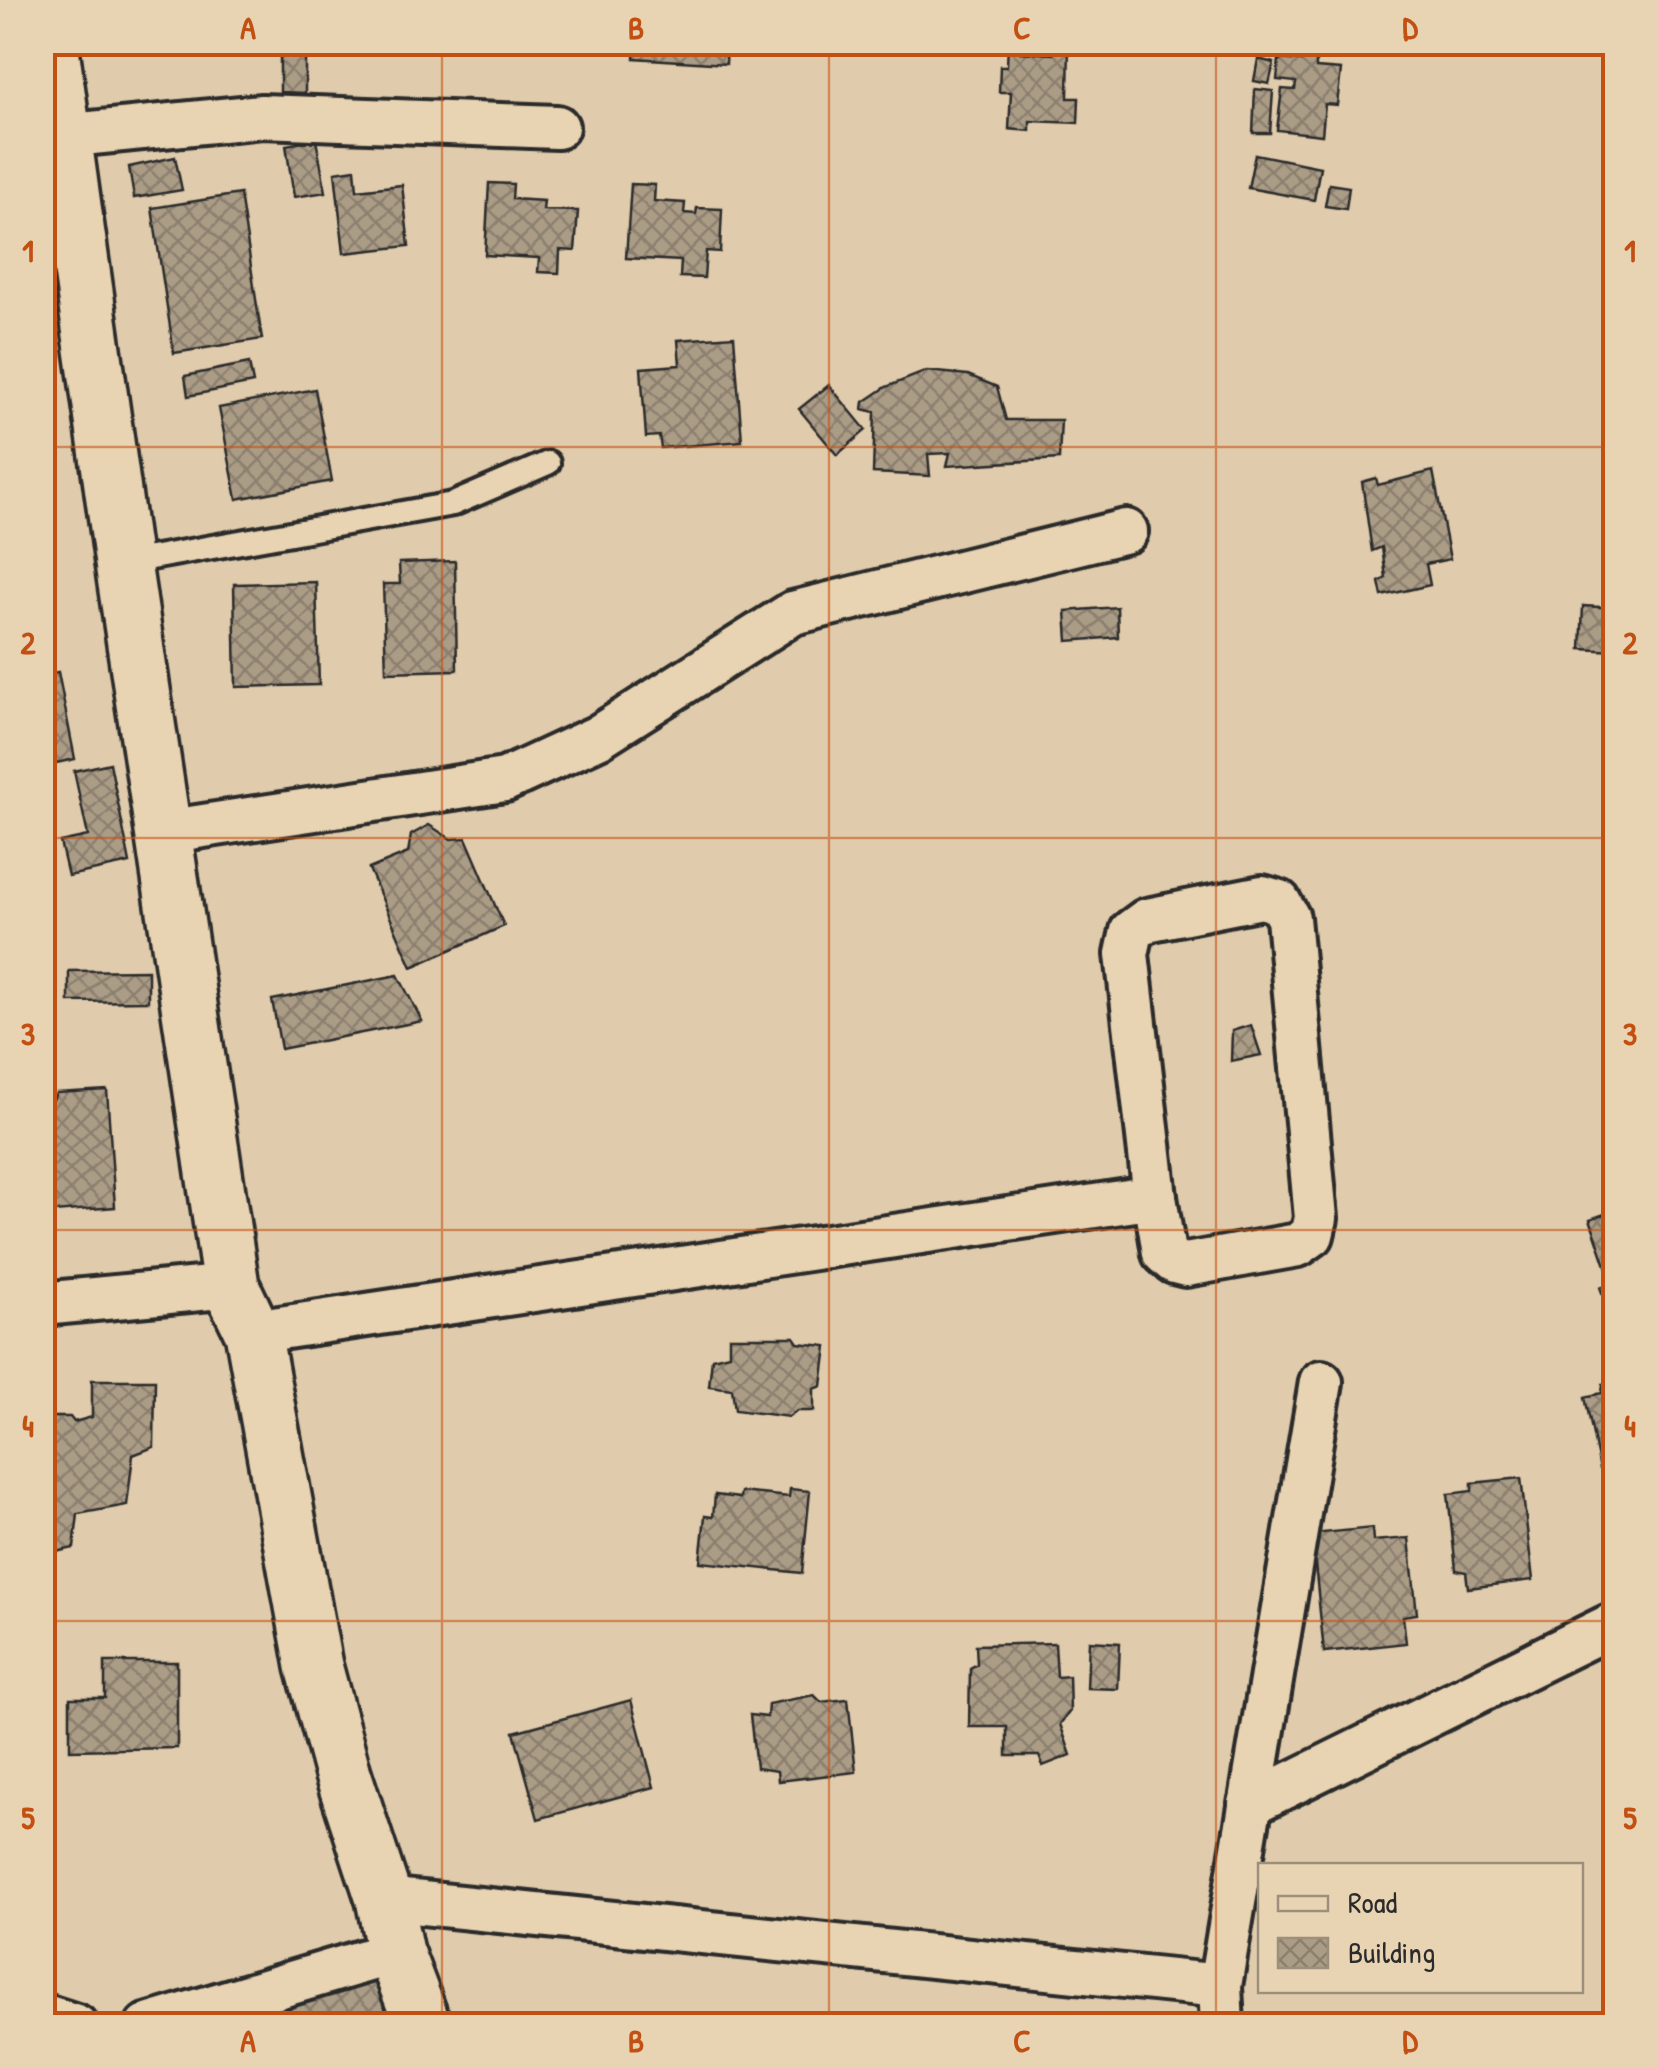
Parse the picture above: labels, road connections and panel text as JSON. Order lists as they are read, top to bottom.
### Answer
{
  "legend": ["Road", "Building"],
  "grid": {
    "columns": [
      "A",
      "B",
      "C",
      "D"
    ],
    "rows": [
      "1",
      "2",
      "3",
      "4",
      "5"
    ]
  }
}
